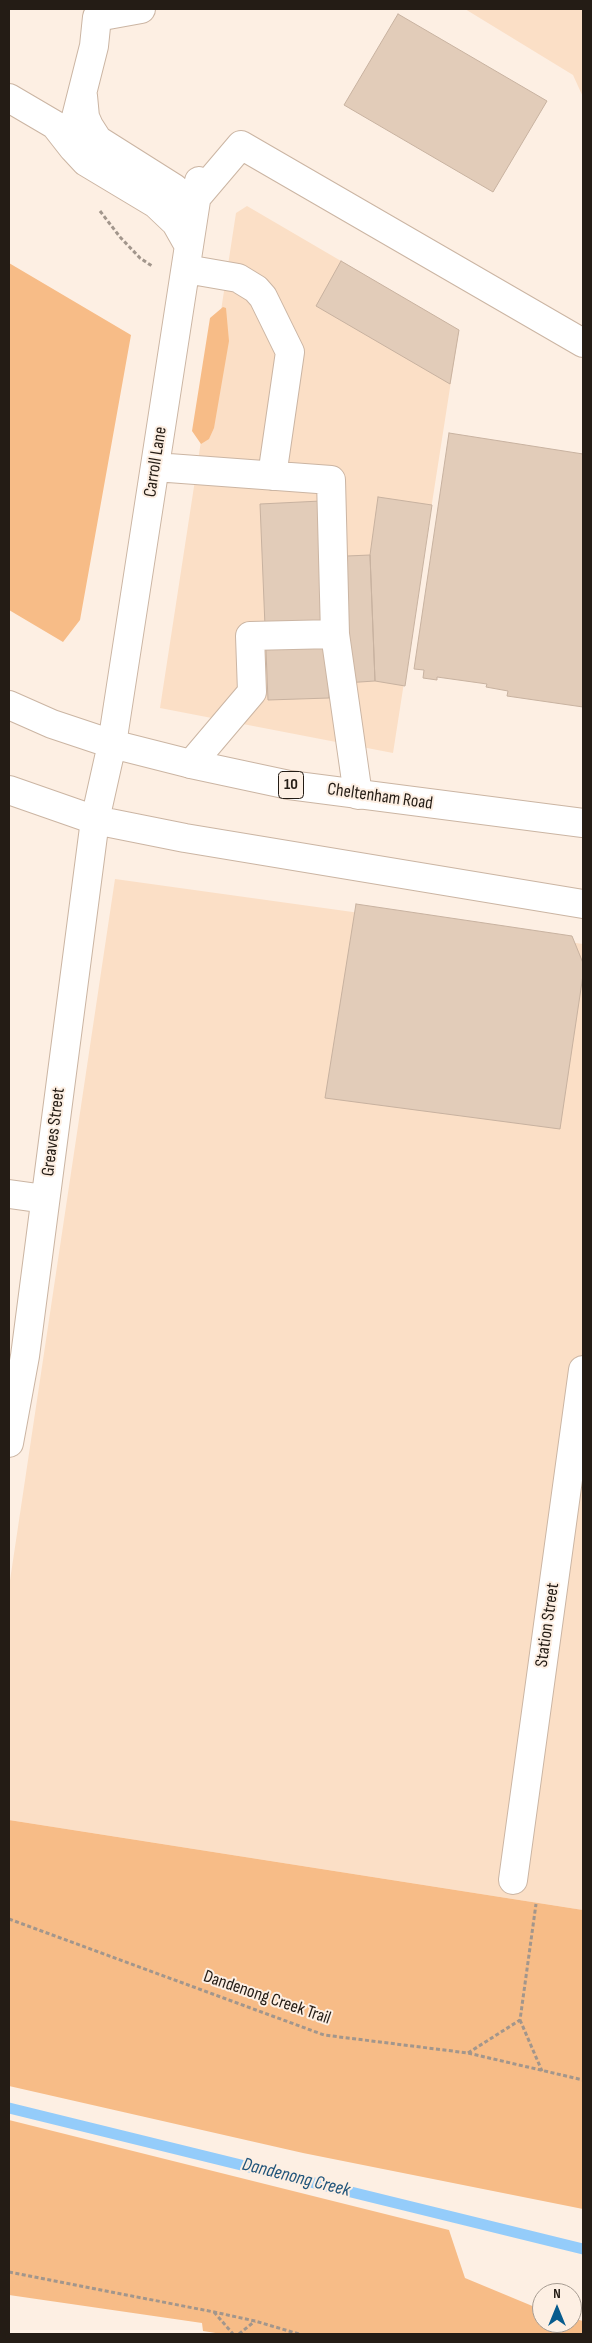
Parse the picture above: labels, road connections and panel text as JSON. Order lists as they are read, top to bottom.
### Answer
{
  "streets": {
    "street": [
      "Carroll Lane",
      "10",
      "Cheltenham Road",
      "Greaves Street",
      "Station Street"
    ],
    "path": ["Dandenong Creek Trail"]
  },
  "crossings": [
    ["Carroll Lane", "Cheltenham Road"],
    ["Carroll Lane", "Greaves Street"]
  ],
  "water": ["Dandenong Creek"],
  "north": "top"
}
